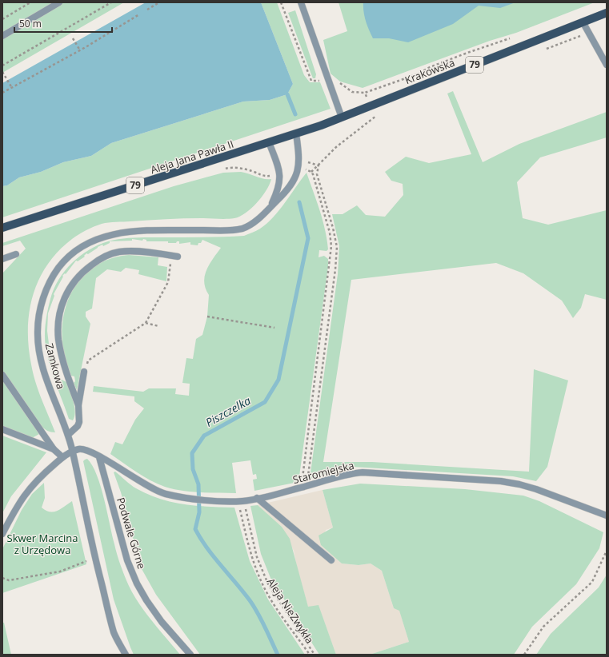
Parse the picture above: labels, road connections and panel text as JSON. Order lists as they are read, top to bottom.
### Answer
{
  "streets": {
    "main road": ["79", "Krakowska", "Aleja Jana Pawła II"],
    "street": ["Zamkowa", "Staromiejska", "Podwale Górne"],
    "path": ["Aleja NieZwykła"]
  },
  "crossings": [
    ["Krakowska", "Aleja Jana Pawła II"],
    ["Krakowska", "Zamkowa"],
    ["Aleja Jana Pawła II", "Zamkowa"],
    ["Zamkowa", "Staromiejska"],
    ["Staromiejska", "Podwale Górne"],
    ["Staromiejska", "Aleja NieZwykła"]
  ],
  "water": ["Piszczelka"],
  "parks": ["Skwer Marcina z Urzędowa"],
  "scale_bar": "50 m"
}
